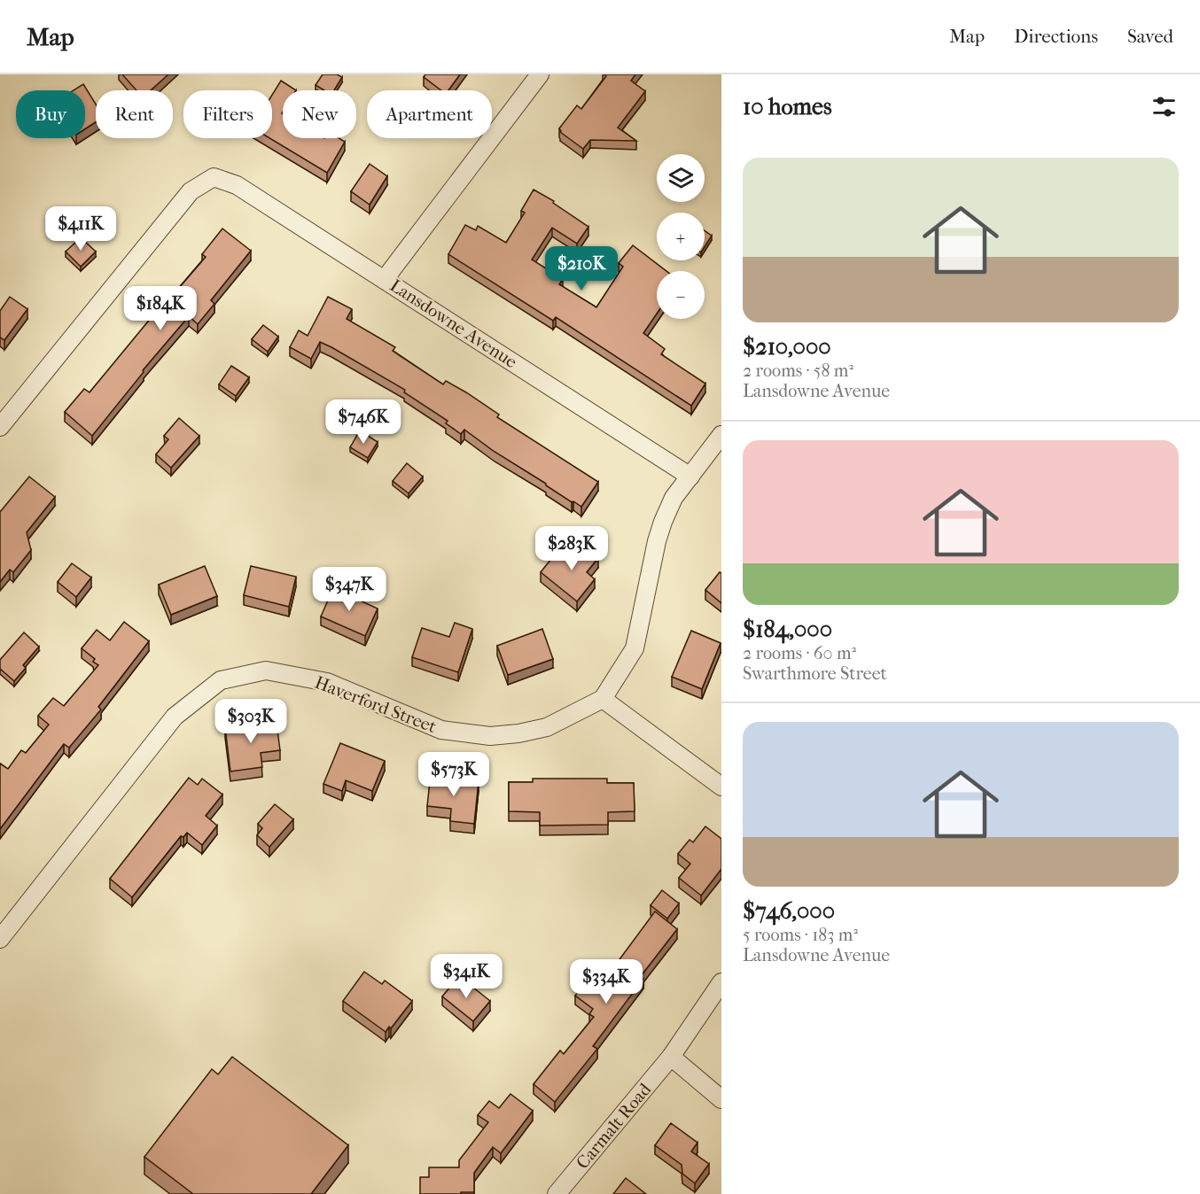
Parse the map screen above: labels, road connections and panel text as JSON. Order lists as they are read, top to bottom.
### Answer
{
  "streets": {
    "street": ["Lansdowne Avenue", "Haverford Street", "Carmalt Road"]
  },
  "page": {
    "header": "Map",
    "nav": ["Map", "Directions", "Saved"],
    "heading": "10 homes",
    "chip": [
      "Buy",
      "Rent",
      "Filters",
      "New",
      "Apartment"
    ],
    "list": [
      {
        "name": "$210,000",
        "note": "2 rooms · 58 m² · Lansdowne Avenue"
      },
      {
        "name": "$184,000",
        "note": "2 rooms · 60 m² · Swarthmore Street"
      },
      {
        "name": "$746,000",
        "note": "5 rooms · 183 m² · Lansdowne Avenue"
      }
    ],
    "map_buttons": ["+", "−"],
    "price": [
      "$411K",
      "$210K",
      "$184K",
      "$746K",
      "$283K",
      "$347K",
      "$303K",
      "$573K",
      "$341K",
      "$334K"
    ]
  }
}
